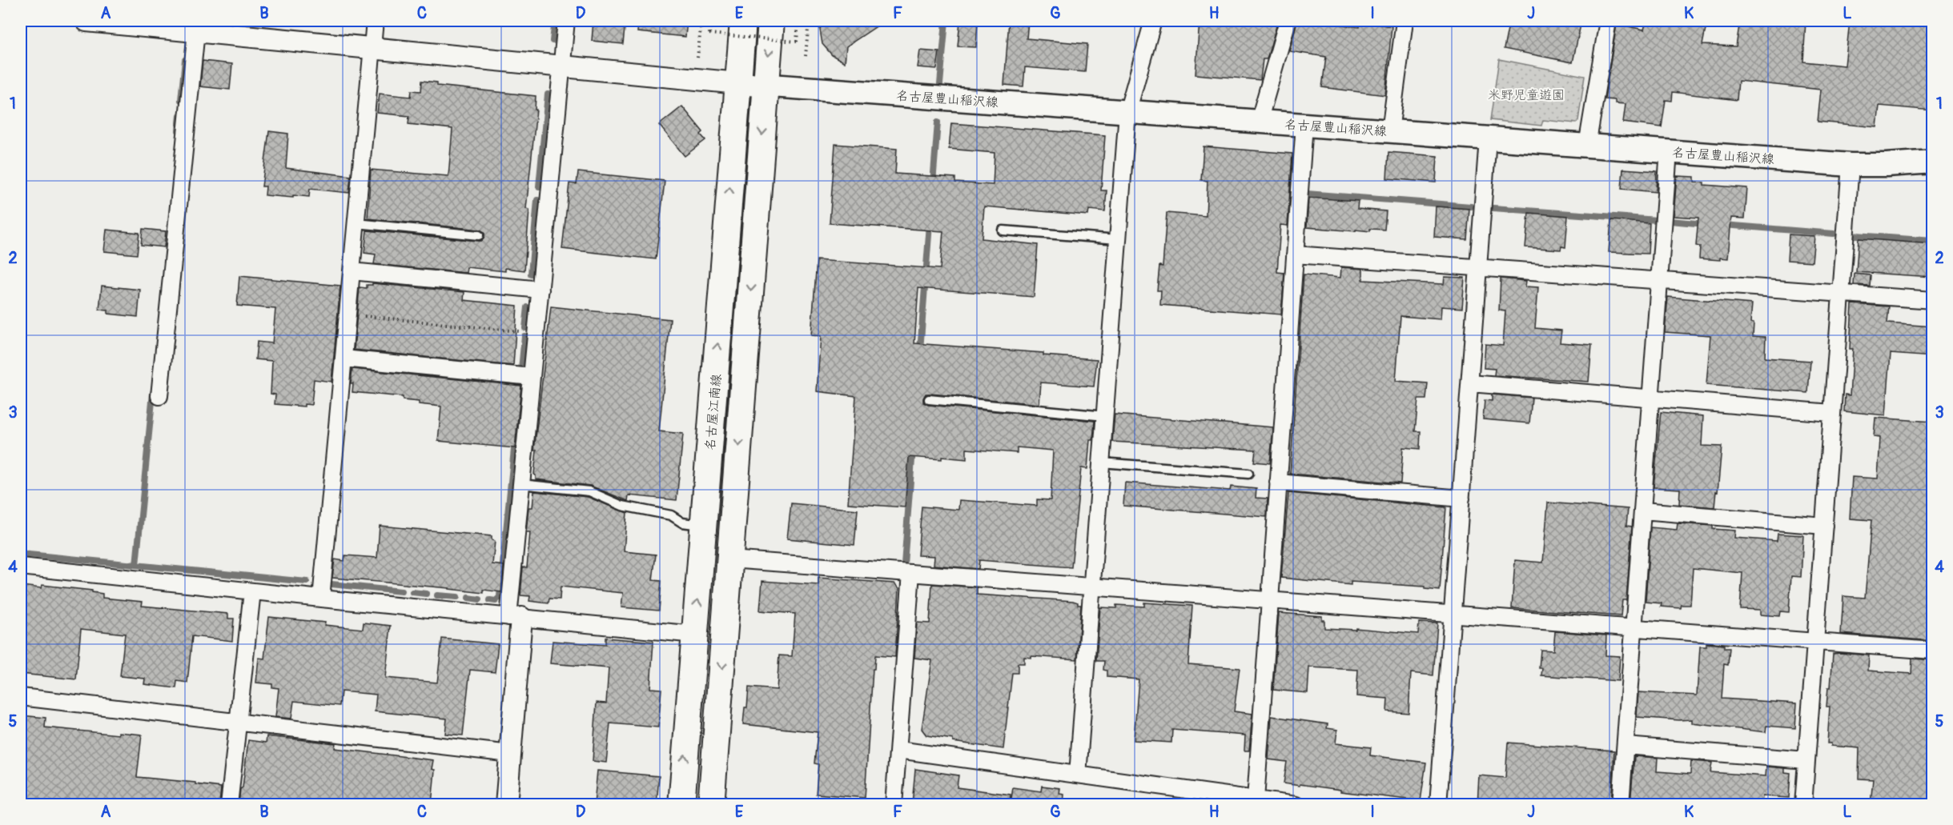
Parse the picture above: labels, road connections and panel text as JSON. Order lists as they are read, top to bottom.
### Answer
{
  "streets": {
    "main road": ["名古屋豊山稲沢線", "名古屋江南線"]
  },
  "crossings": [
    ["名古屋豊山稲沢線", "名古屋江南線"]
  ],
  "parks": ["米野児童遊園"],
  "grid": {
    "columns": [
      "A",
      "B",
      "C",
      "D",
      "E",
      "F",
      "G",
      "H",
      "I",
      "J",
      "K",
      "L"
    ],
    "rows": [
      "1",
      "2",
      "3",
      "4",
      "5"
    ]
  }
}
